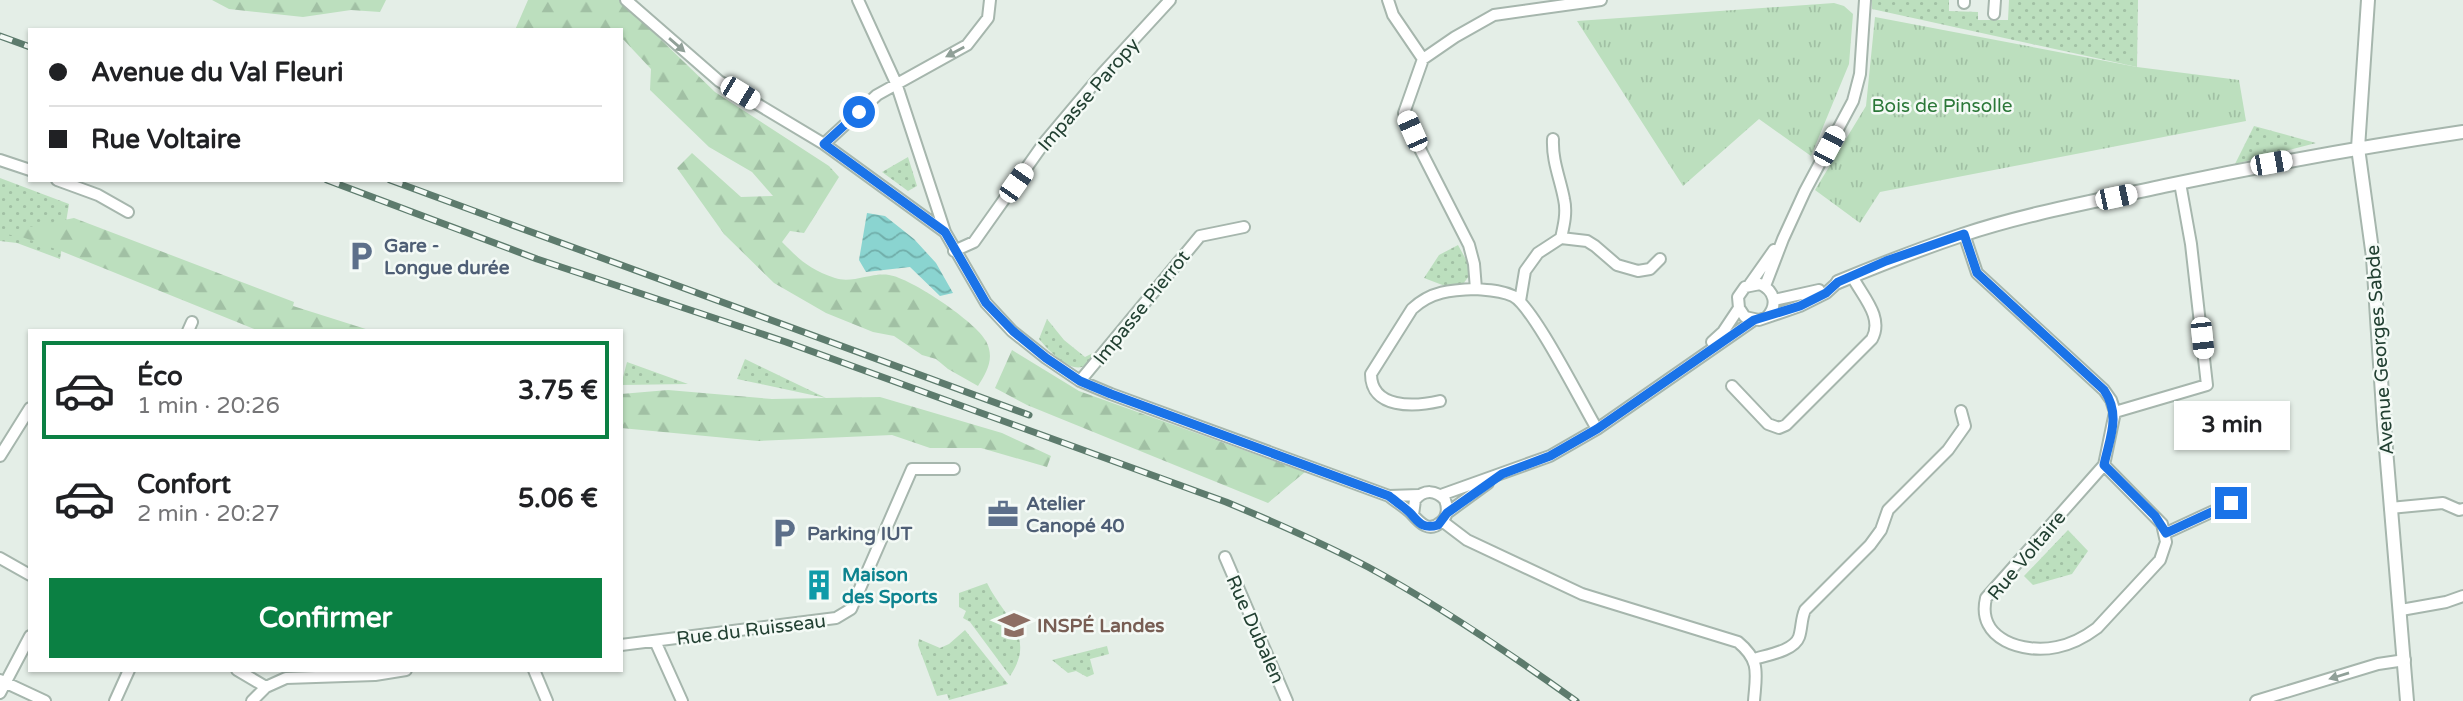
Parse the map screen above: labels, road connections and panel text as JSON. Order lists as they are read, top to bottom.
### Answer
{
  "streets": {
    "street": [
      "Impasse Paropy",
      "Impasse Pierrot",
      "Avenue Georges Sabde",
      "Rue Voltaire",
      "Rue du Ruisseau",
      "Rue Dubalen"
    ]
  },
  "parks": ["Bois de Pinsolle"],
  "places": {
    "parking": ["Gare - Longue durée", "Parking IUT"],
    "office": ["Atelier Canopé 40"],
    "building": ["Maison des Sports"],
    "school or university": ["INSPÉ Landes"]
  },
  "page": {
    "banner": ["Avenue du Val Fleuri", "Rue Voltaire"],
    "list": [
      {
        "name": "Éco",
        "note": "1 min · 20:26",
        "value": "3.75 €"
      },
      {
        "name": "Confort",
        "note": "2 min · 20:27",
        "value": "5.06 €"
      }
    ],
    "bubble": "3 min",
    "buttons": "Confirmer"
  }
}
